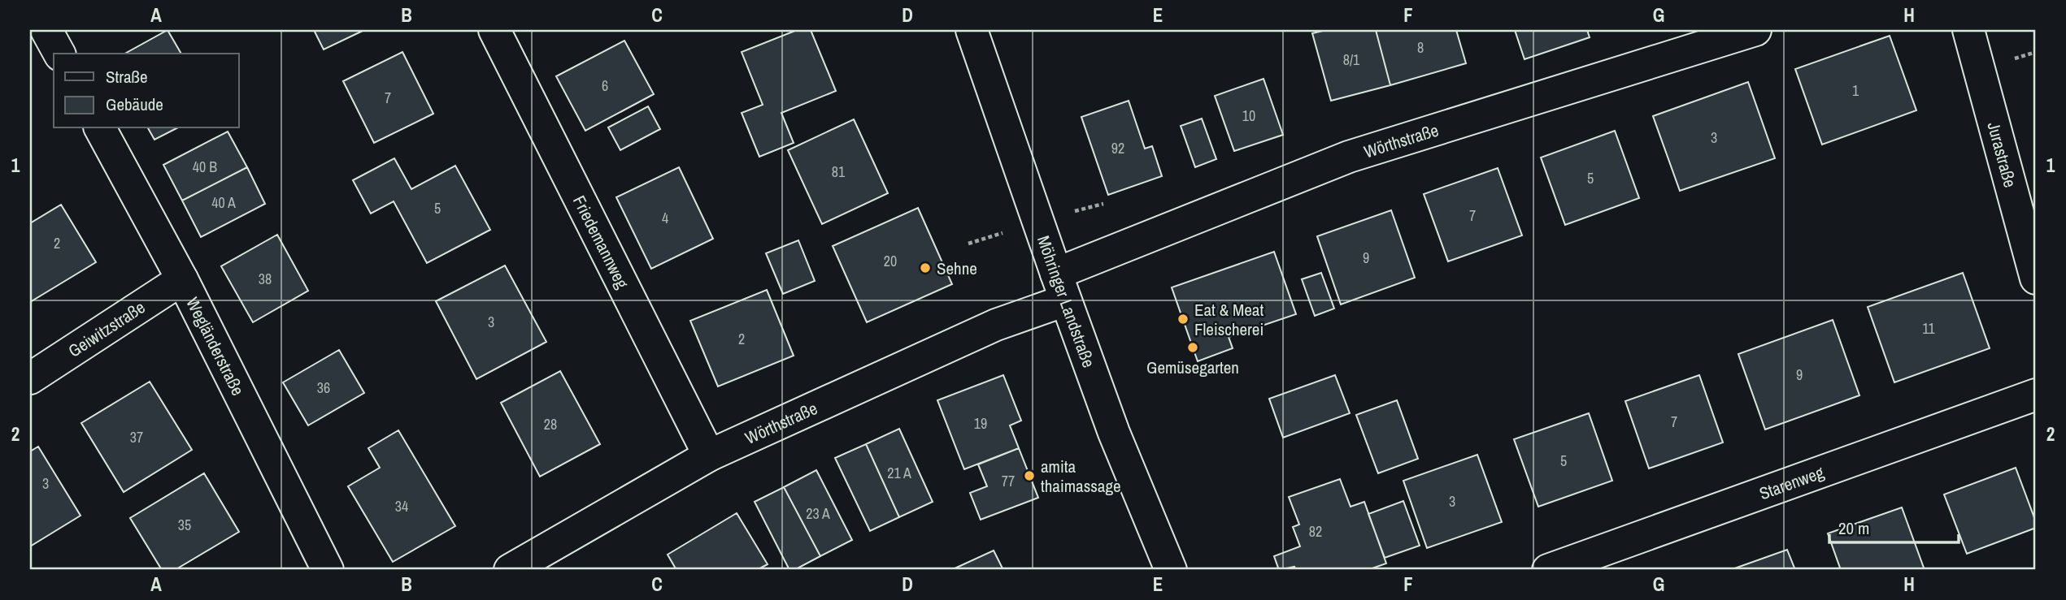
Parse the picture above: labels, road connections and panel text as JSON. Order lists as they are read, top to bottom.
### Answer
{
  "streets": {
    "street": [
      "Wörthstraße",
      "Jurastraße",
      "Friedemannweg",
      "Möhringer Landstraße",
      "Geiwitzstraße",
      "Wegländerstraße",
      "Starenweg"
    ]
  },
  "crossings": [
    ["Wörthstraße", "Friedemannweg"],
    ["Wörthstraße", "Möhringer Landstraße"],
    ["Geiwitzstraße", "Wegländerstraße"]
  ],
  "places": [
    "Sehne",
    "Eat & Meat Fleischerei",
    "Gemüsegarten",
    "amita thaimassage"
  ],
  "house_numbers": [
    "8",
    "8/1",
    "6",
    "1",
    "7",
    "10",
    "3",
    "92",
    "40 B",
    "81",
    "5",
    "40 A",
    "5",
    "7",
    "4",
    "2",
    "9",
    "20",
    "38",
    "3",
    "11",
    "2",
    "9",
    "36",
    "7",
    "19",
    "28",
    "37",
    "5",
    "21 A",
    "77",
    "3",
    "3",
    "34",
    "23 A",
    "35",
    "82"
  ],
  "legend": ["Straße", "Gebäude"],
  "scale_bar": "20 m",
  "grid": {
    "columns": [
      "A",
      "B",
      "C",
      "D",
      "E",
      "F",
      "G",
      "H"
    ],
    "rows": ["1", "2"]
  }
}
